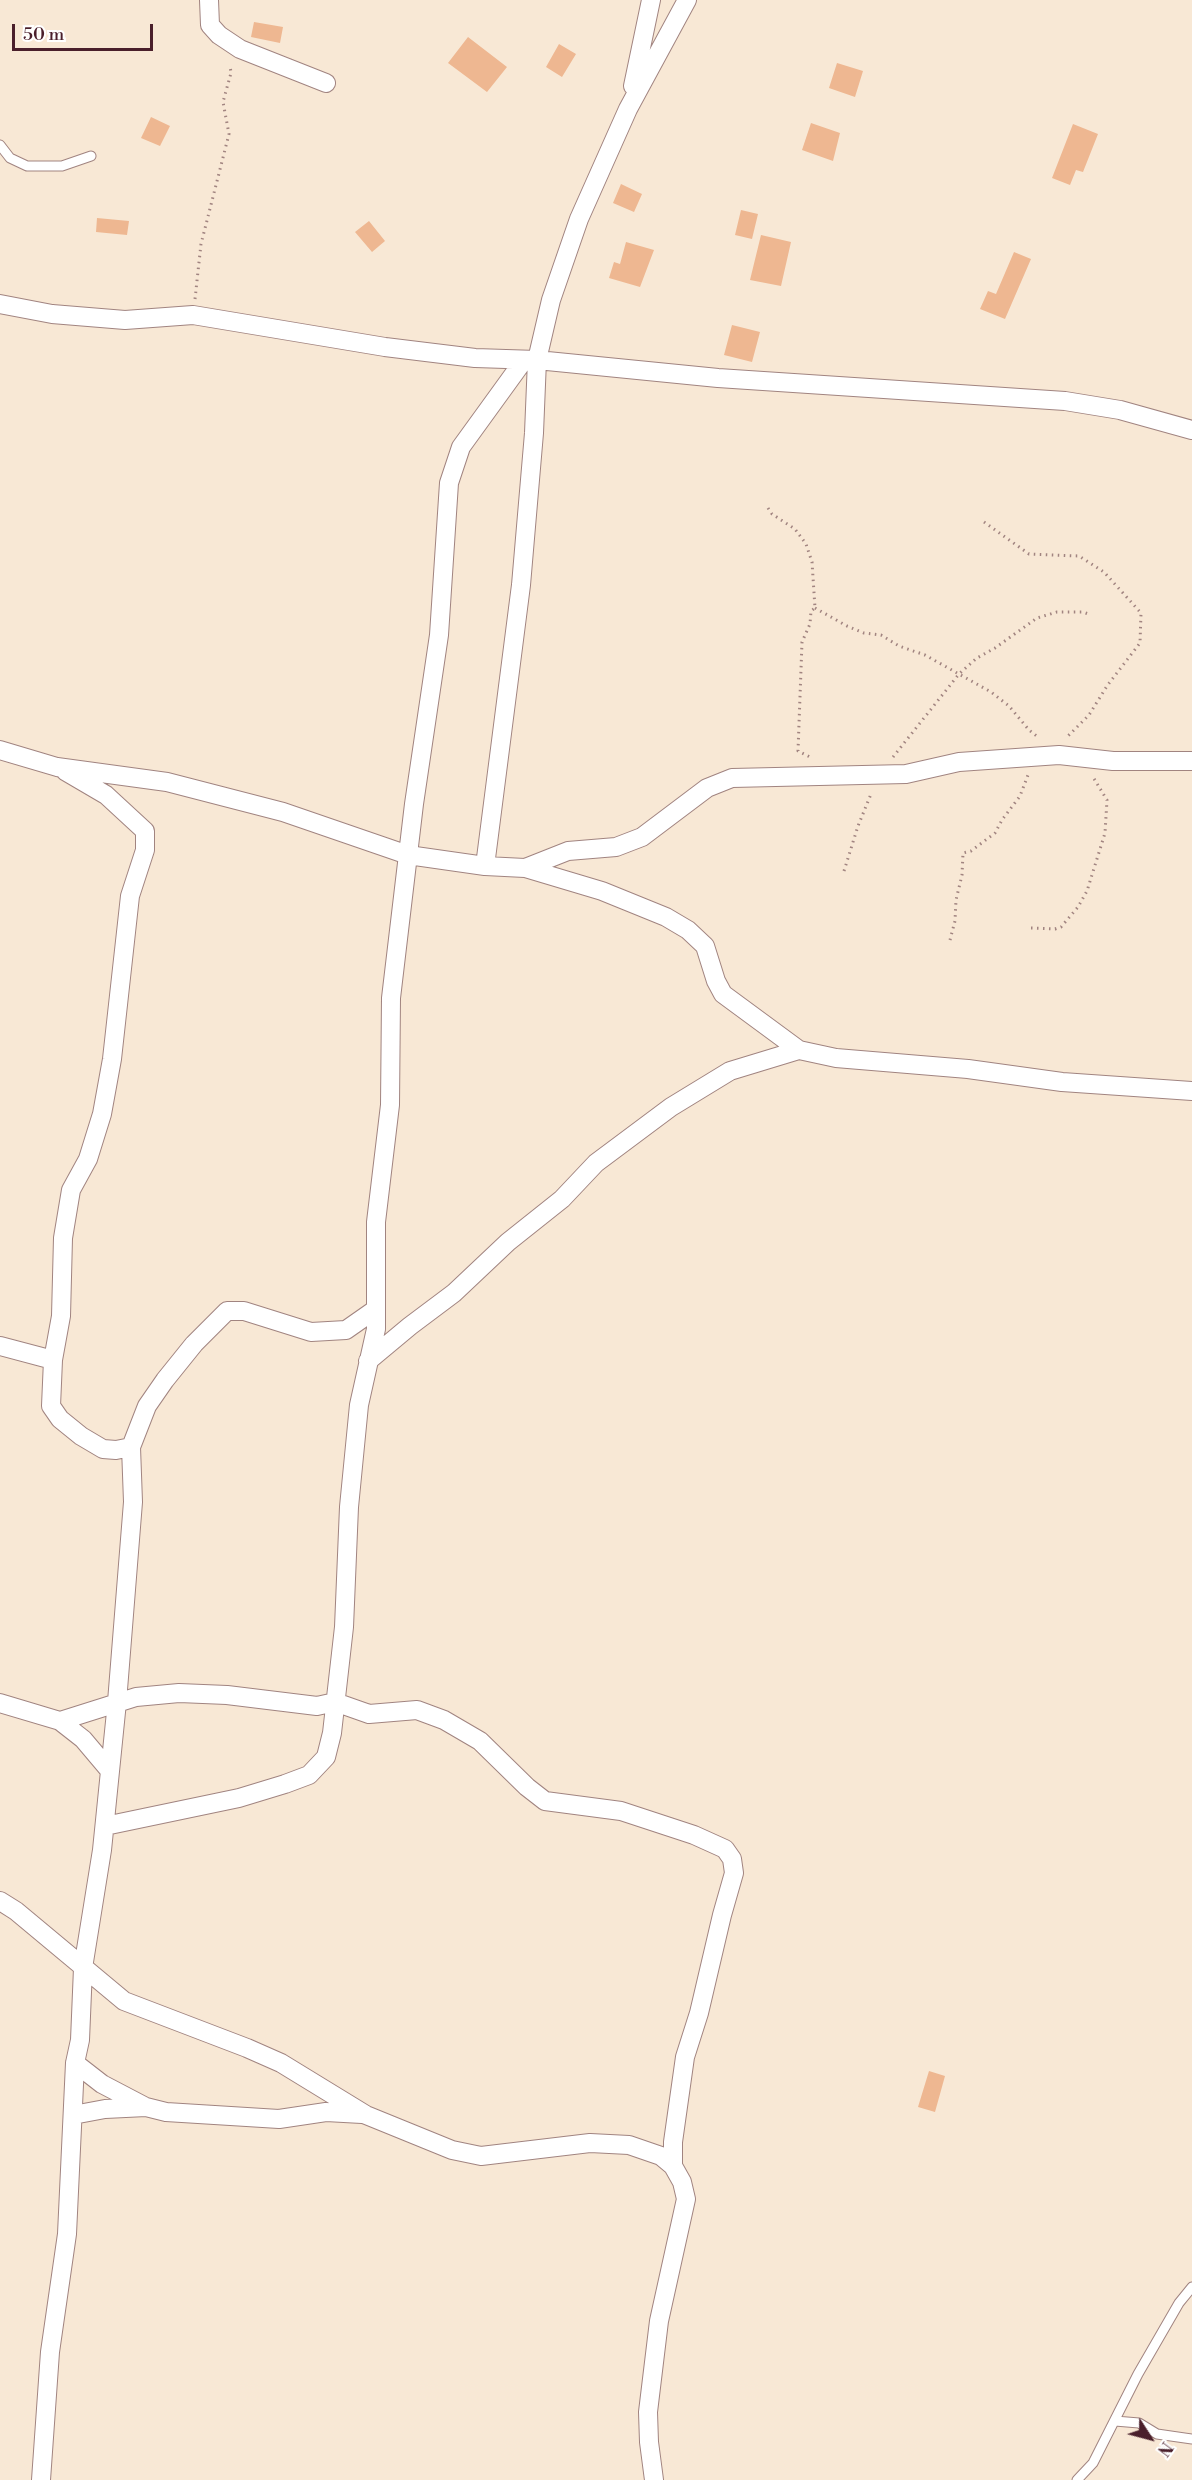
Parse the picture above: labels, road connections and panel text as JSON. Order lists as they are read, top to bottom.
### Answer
{
  "scale_bar": "50 m",
  "north": "bottom right"
}
